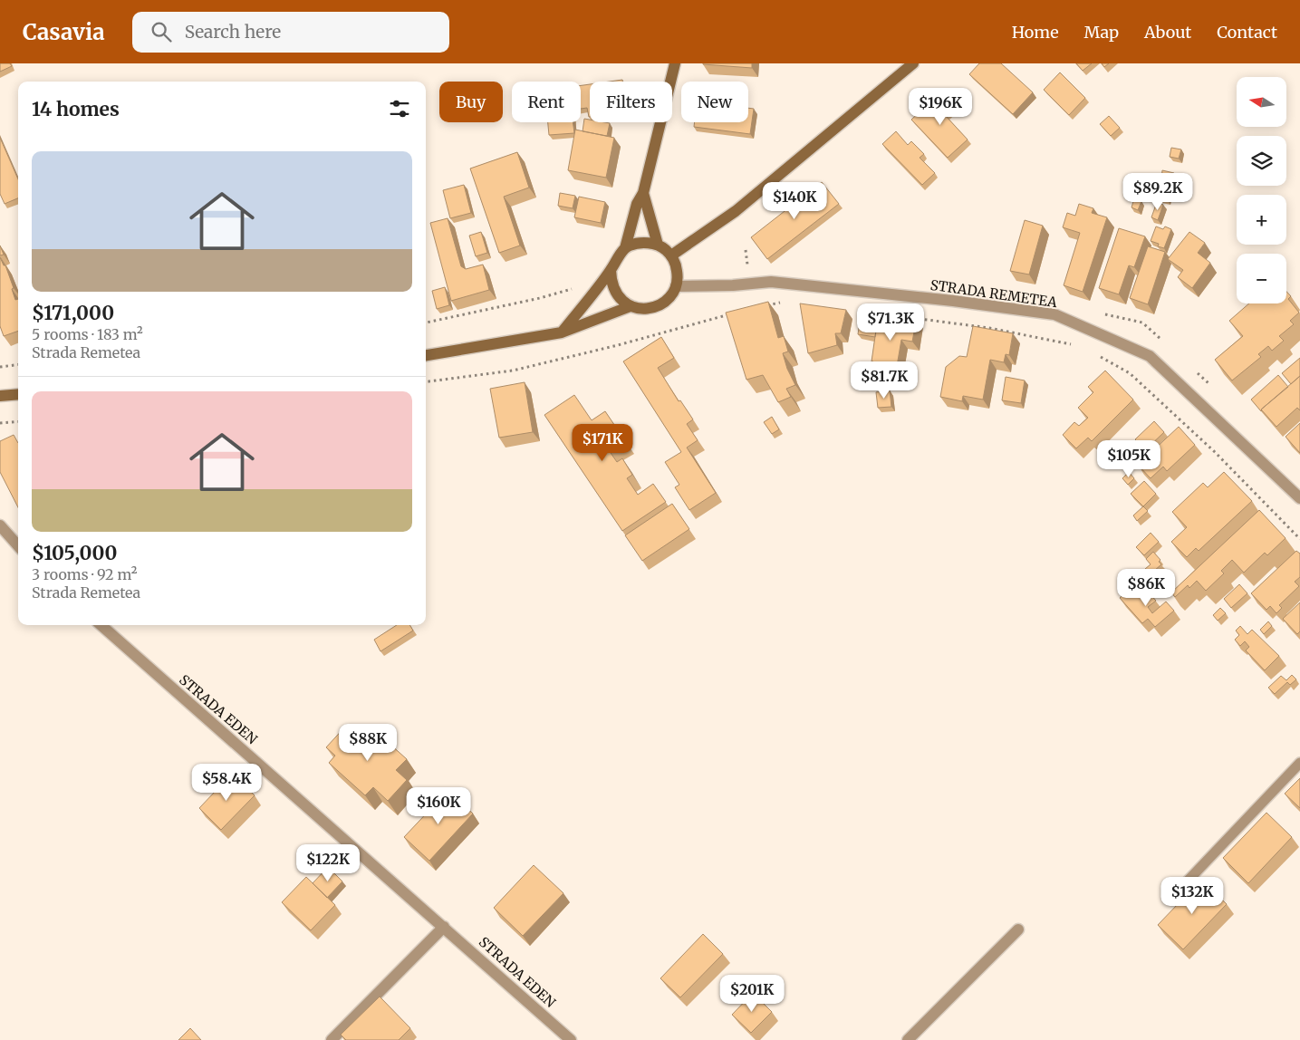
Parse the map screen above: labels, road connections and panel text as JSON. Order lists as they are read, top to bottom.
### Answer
{
  "streets": {
    "street": ["STRADA REMETEA", "STRADA EDEN"]
  },
  "north": "left",
  "page": {
    "header": "Casavia",
    "search": "Search here",
    "nav": [
      "Home",
      "Map",
      "About",
      "Contact"
    ],
    "map_buttons": ["+", "−"],
    "chip": [
      "Buy",
      "Rent",
      "Filters",
      "New"
    ],
    "heading": "14 homes",
    "price": [
      "$196K",
      "$89.2K",
      "$140K",
      "$71.3K",
      "$81.7K",
      "$171K",
      "$105K",
      "$86K",
      "$88K",
      "$58.4K",
      "$160K",
      "$122K",
      "$132K",
      "$201K"
    ],
    "list": [
      {
        "name": "$171,000",
        "note": "5 rooms · 183 m² · Strada Remetea"
      },
      {
        "name": "$105,000",
        "note": "3 rooms · 92 m² · Strada Remetea"
      }
    ]
  }
}
